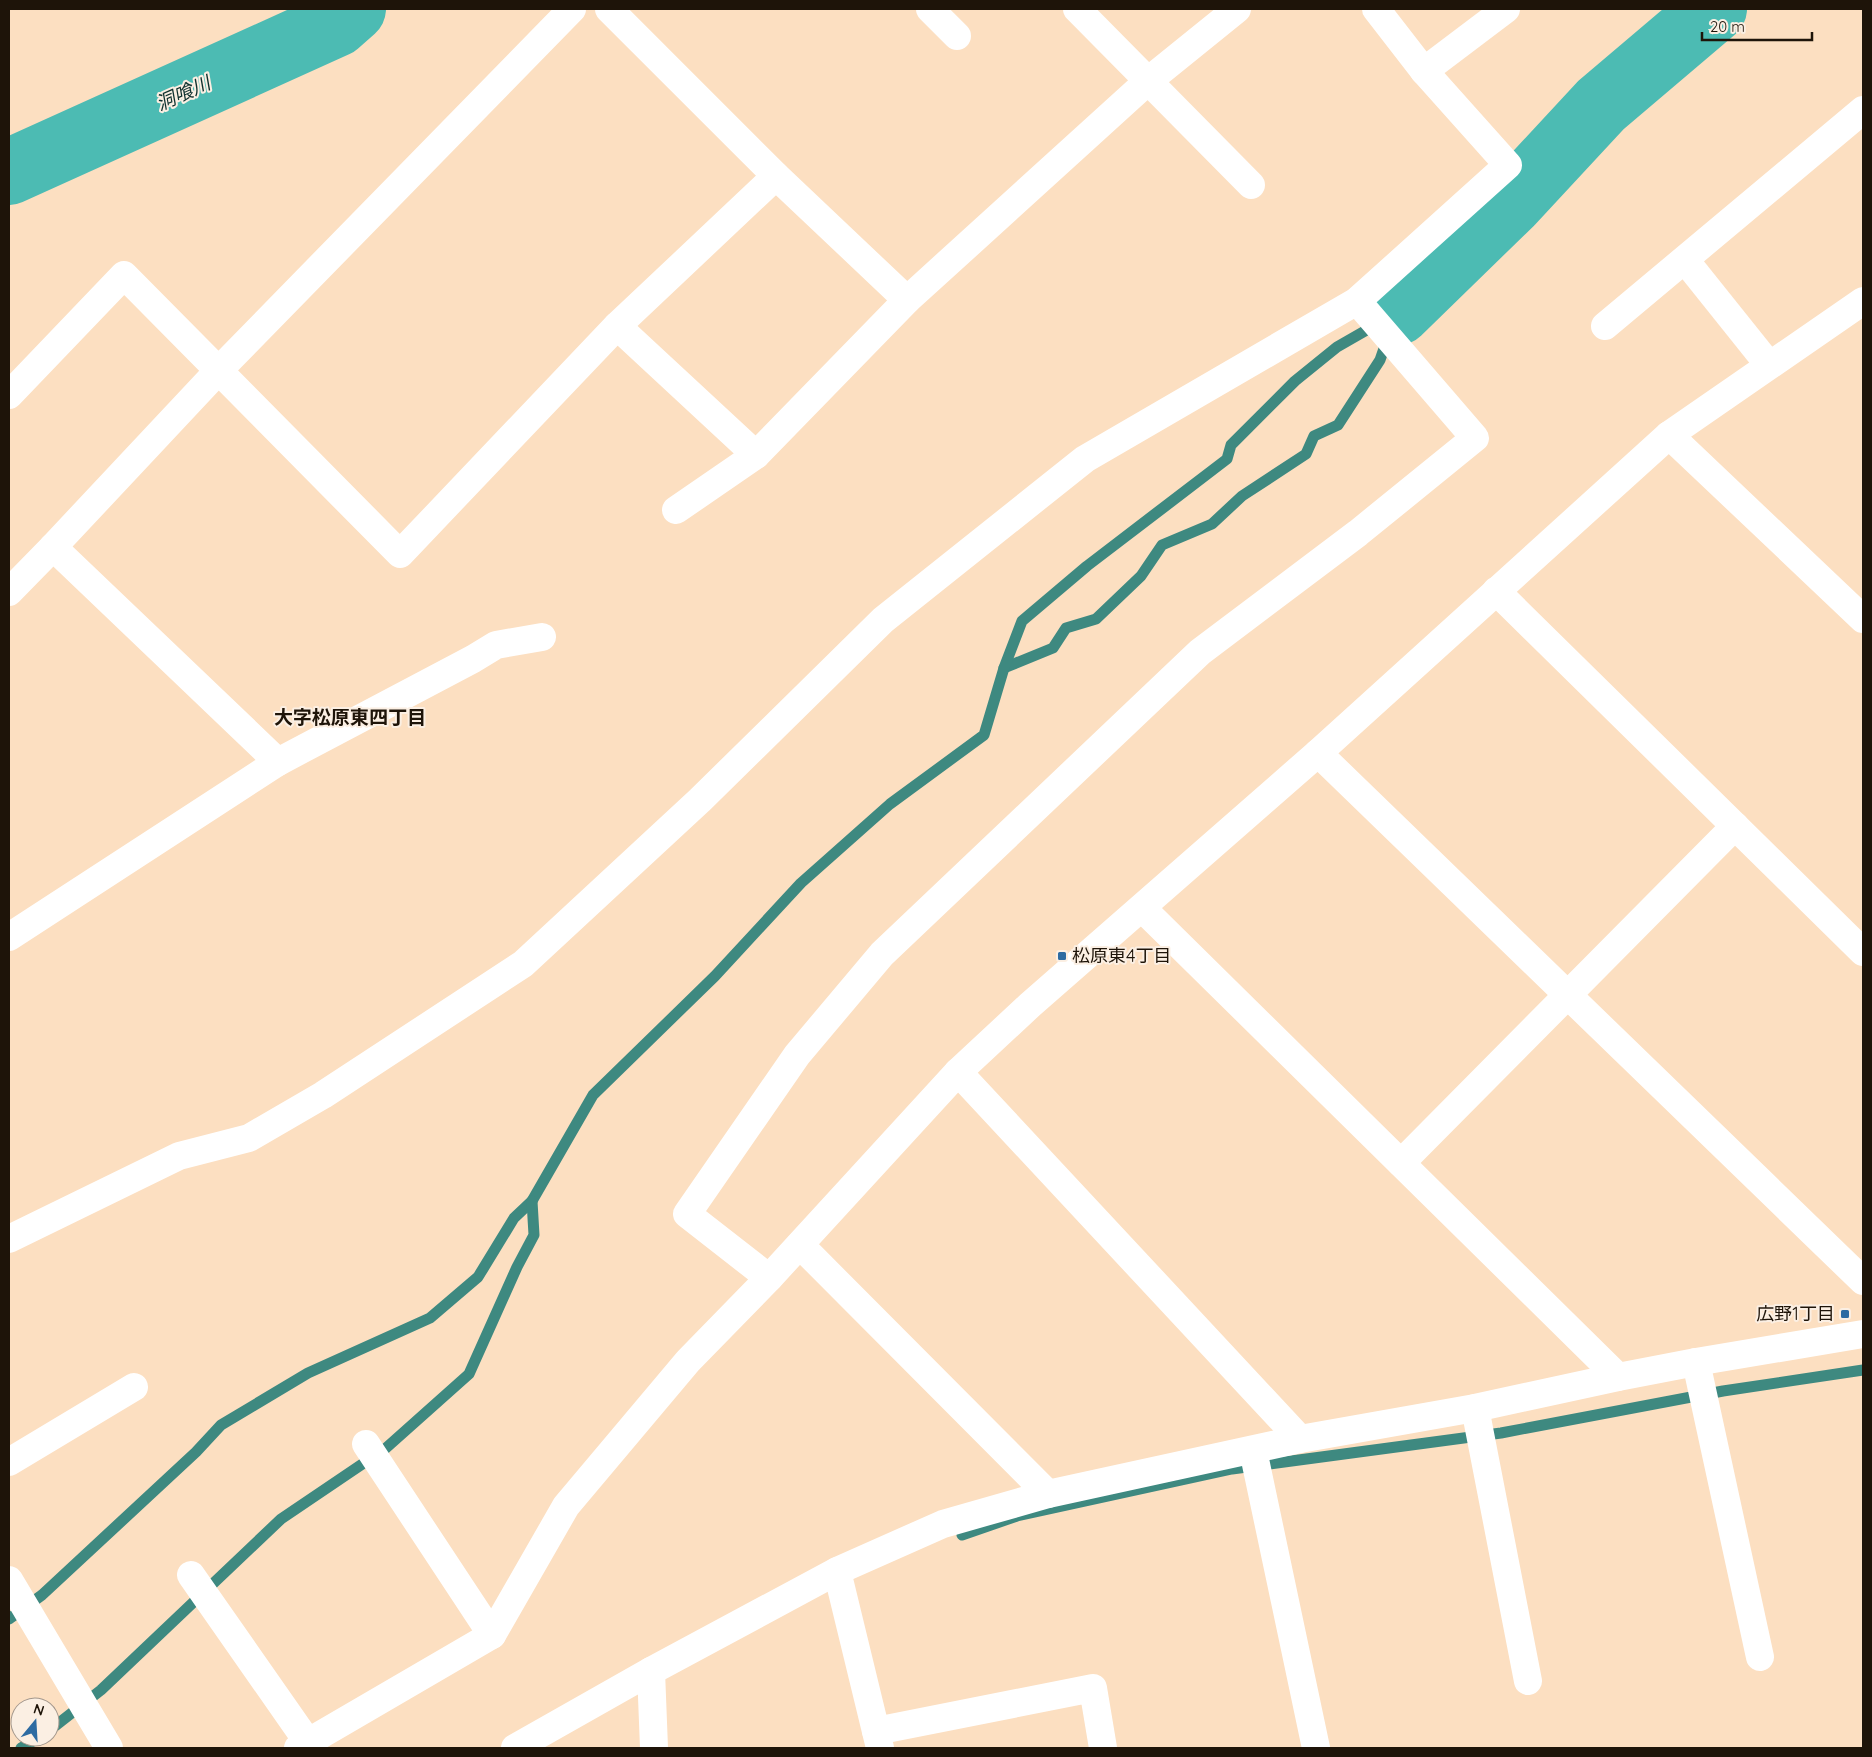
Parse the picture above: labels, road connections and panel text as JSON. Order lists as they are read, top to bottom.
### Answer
{
  "districts": ["大字松原東四丁目"],
  "water": ["洞喰川"],
  "places": {
    "transit": ["松原東4丁目", "広野1丁目"]
  },
  "scale_bar": "20 m",
  "north": "top"
}
